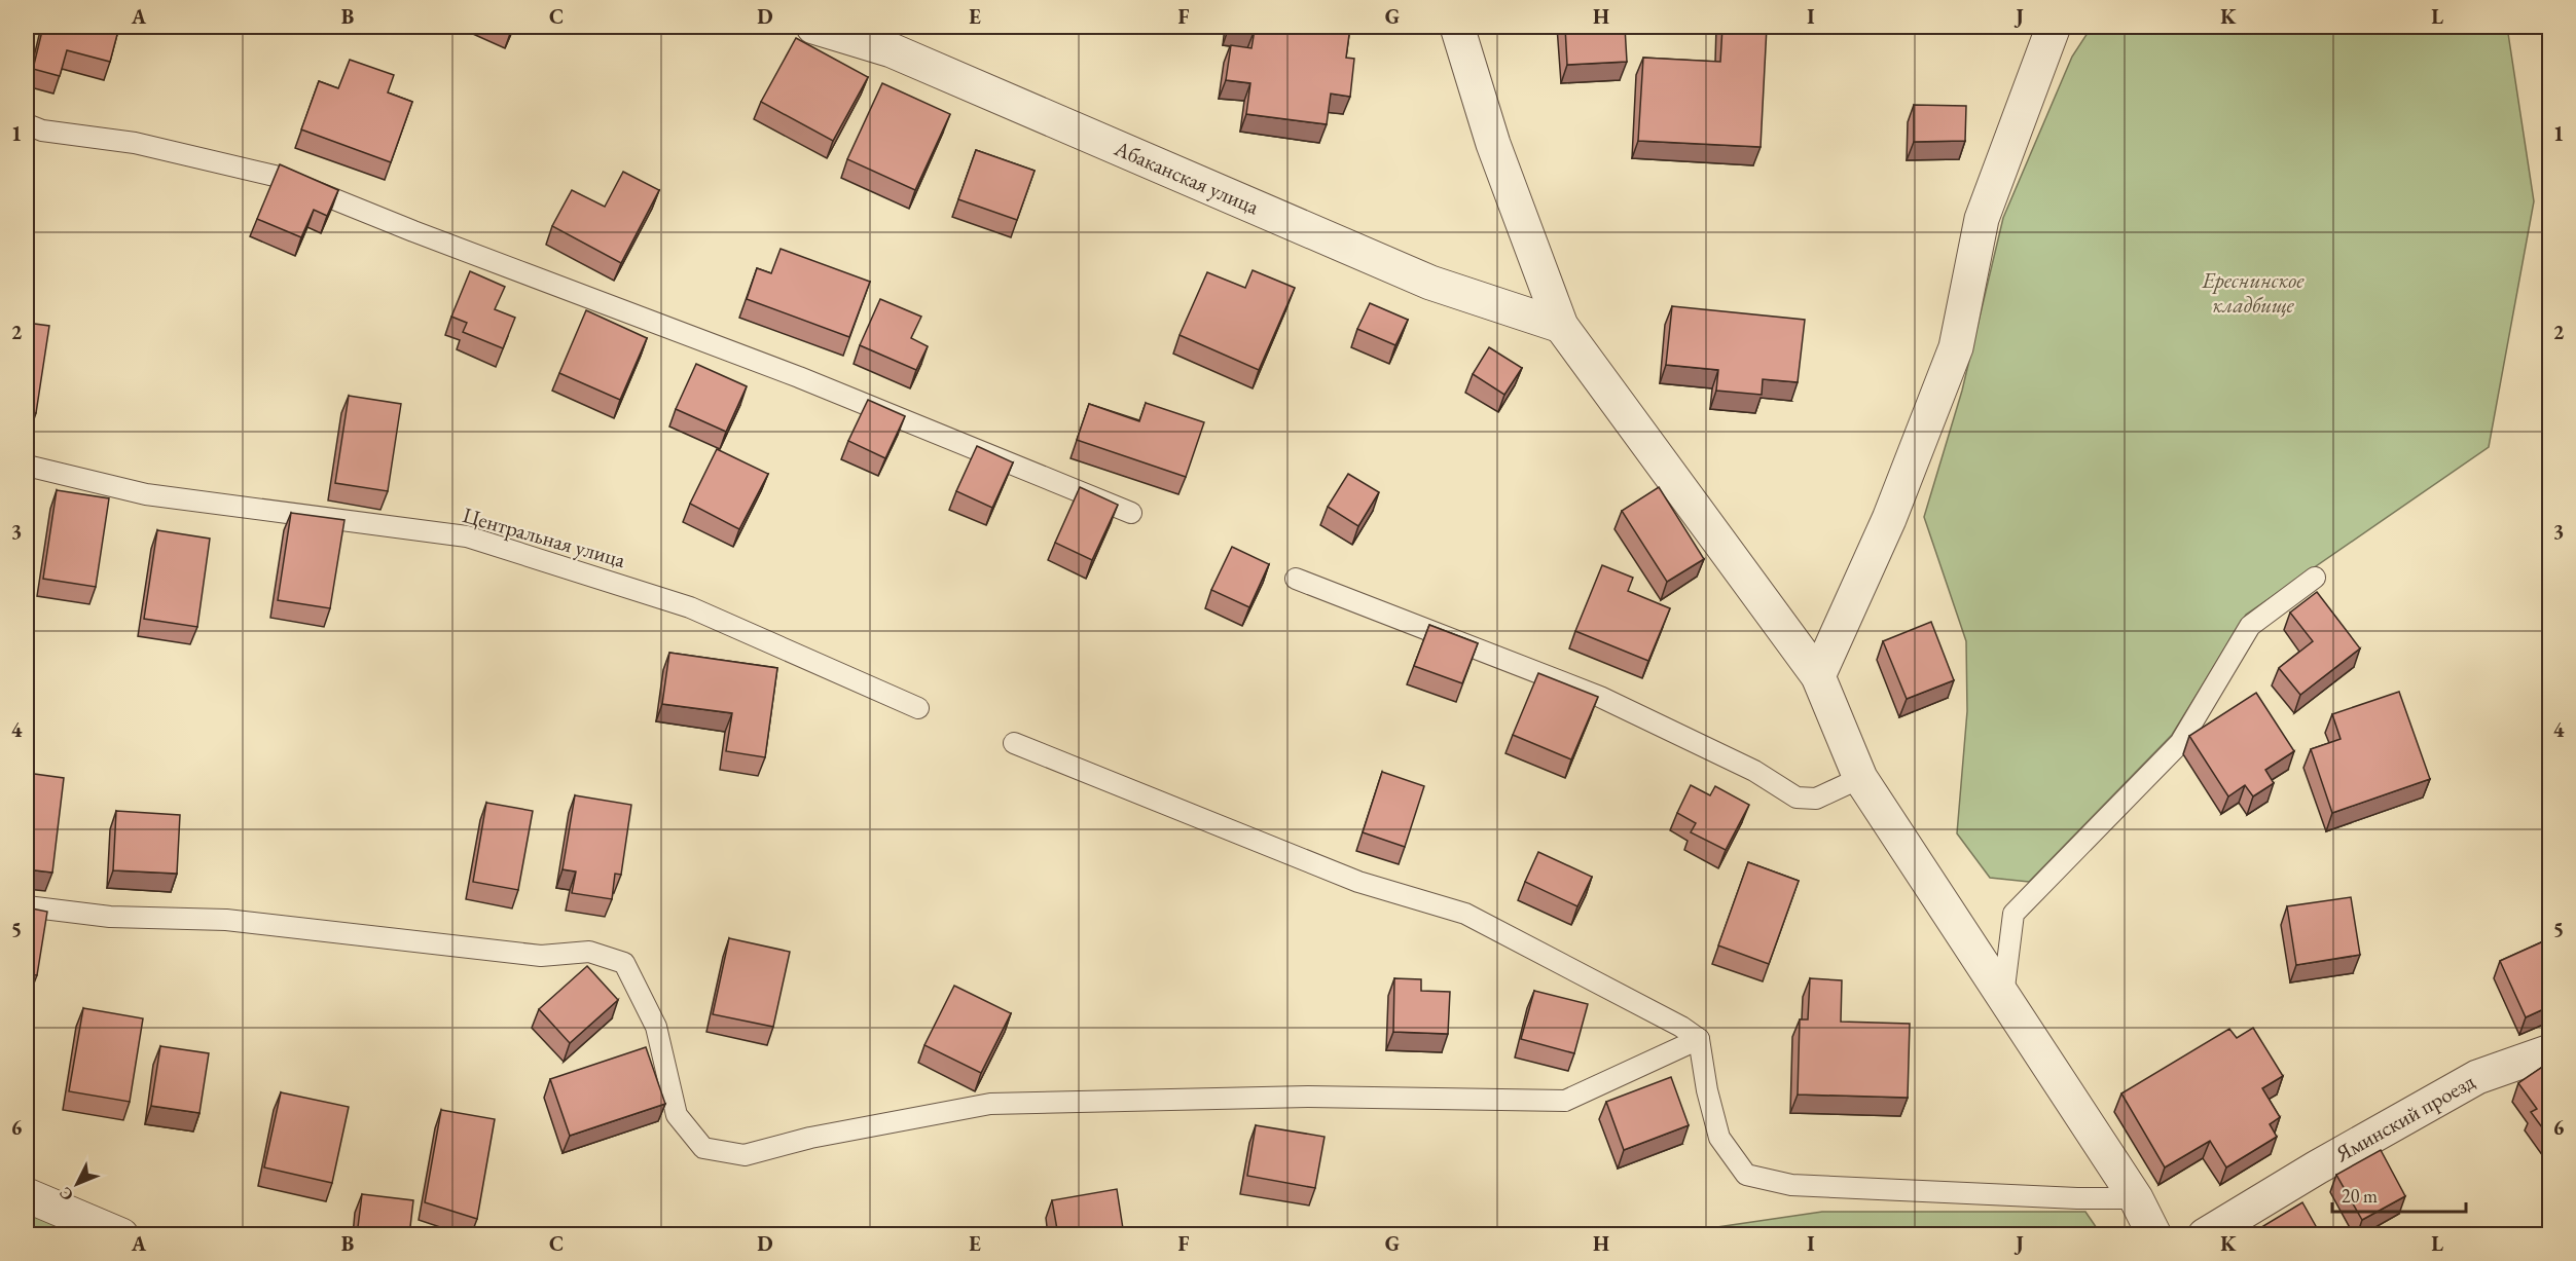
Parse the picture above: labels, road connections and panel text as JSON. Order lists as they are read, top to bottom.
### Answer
{
  "streets": {
    "street": ["Абаканская улица", "Яминский проезд"],
    "lane": ["Центральная улица"]
  },
  "parks": ["Ереснинское кладбище"],
  "scale_bar": "20 m",
  "north": "bottom left",
  "grid": {
    "columns": [
      "A",
      "B",
      "C",
      "D",
      "E",
      "F",
      "G",
      "H",
      "I",
      "J",
      "K",
      "L"
    ],
    "rows": [
      "1",
      "2",
      "3",
      "4",
      "5",
      "6"
    ]
  }
}
